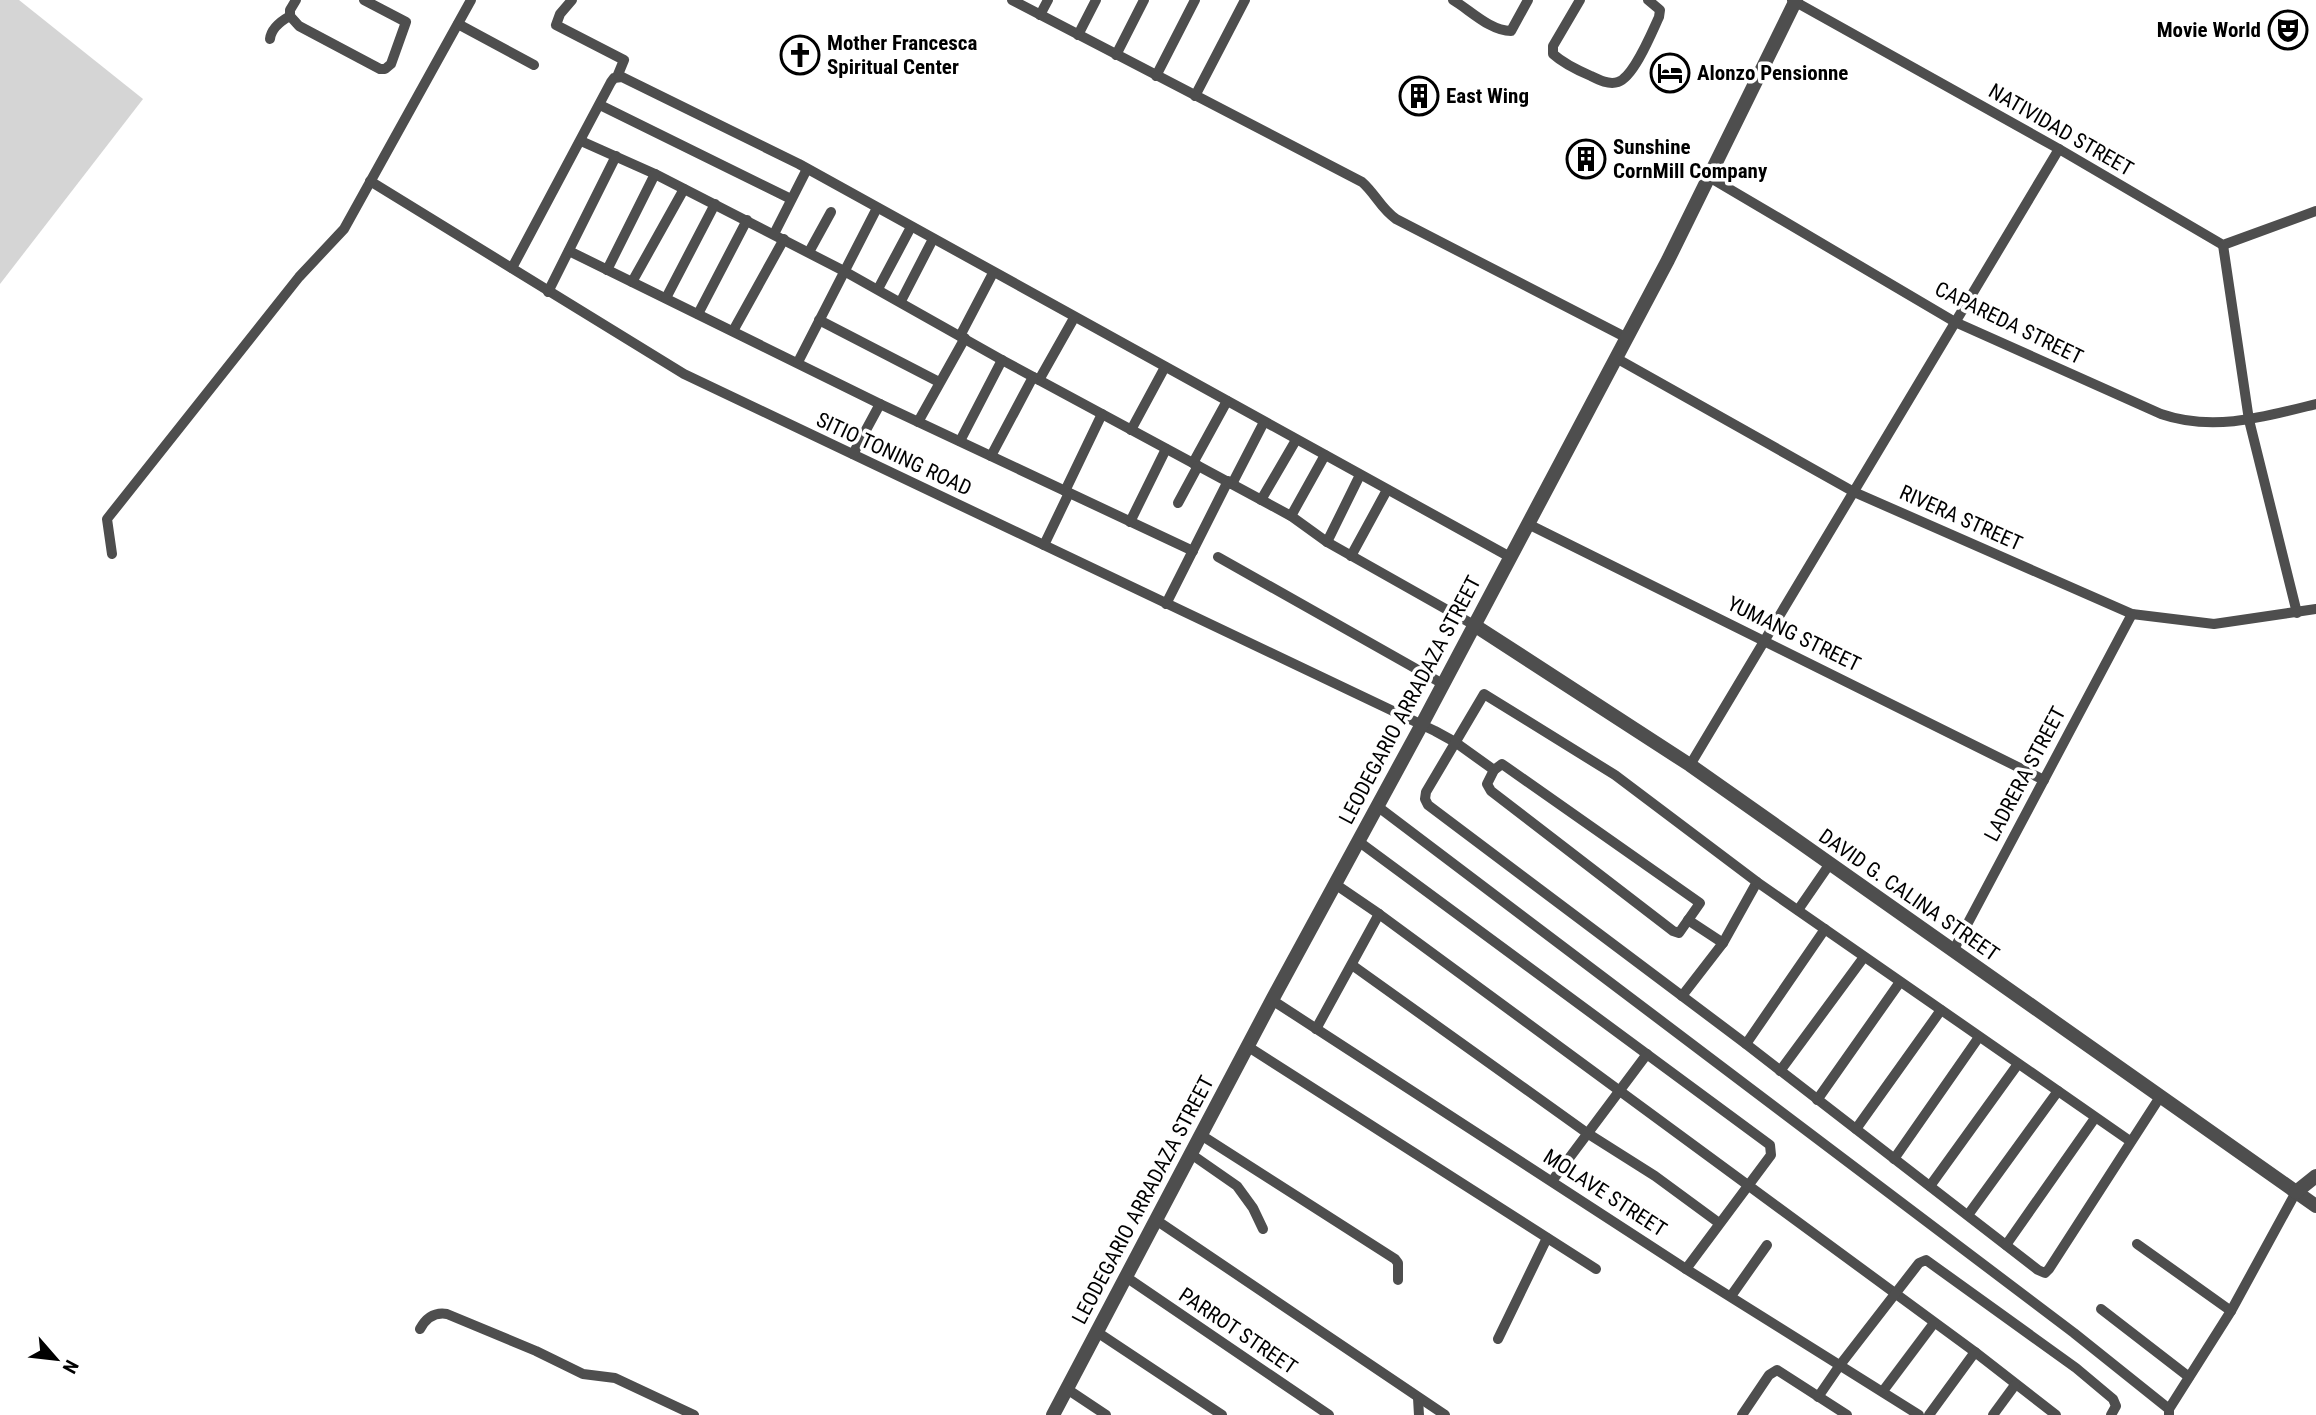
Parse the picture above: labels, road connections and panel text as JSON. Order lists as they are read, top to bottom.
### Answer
{
  "streets": {
    "street": [
      "NATIVIDAD STREET",
      "CAPAREDA STREET",
      "SITIO TONING ROAD",
      "RIVERA STREET",
      "YUMANG STREET",
      "LEODEGARIO ARRADAZA STREET",
      "LADRERA STREET",
      "DAVID G. CALINA STREET",
      "MOLAVE STREET",
      "PARROT STREET"
    ]
  },
  "crossings": [
    ["NATIVIDAD STREET", "LEODEGARIO ARRADAZA STREET"],
    ["CAPAREDA STREET", "LEODEGARIO ARRADAZA STREET"],
    ["SITIO TONING ROAD", "LEODEGARIO ARRADAZA STREET"],
    ["RIVERA STREET", "LEODEGARIO ARRADAZA STREET"],
    ["RIVERA STREET", "LADRERA STREET"],
    ["YUMANG STREET", "LEODEGARIO ARRADAZA STREET"],
    ["YUMANG STREET", "LADRERA STREET"],
    ["LEODEGARIO ARRADAZA STREET", "DAVID G. CALINA STREET"],
    ["LEODEGARIO ARRADAZA STREET", "MOLAVE STREET"],
    ["LEODEGARIO ARRADAZA STREET", "PARROT STREET"],
    ["LADRERA STREET", "DAVID G. CALINA STREET"]
  ],
  "places": {
    "theatre": ["Movie World"],
    "church": ["Mother Francesca Spiritual Center"],
    "hotel": ["Alonzo Pensionne"],
    "building": ["East Wing", "Sunshine CornMill Company"]
  },
  "north": "bottom right"
}
